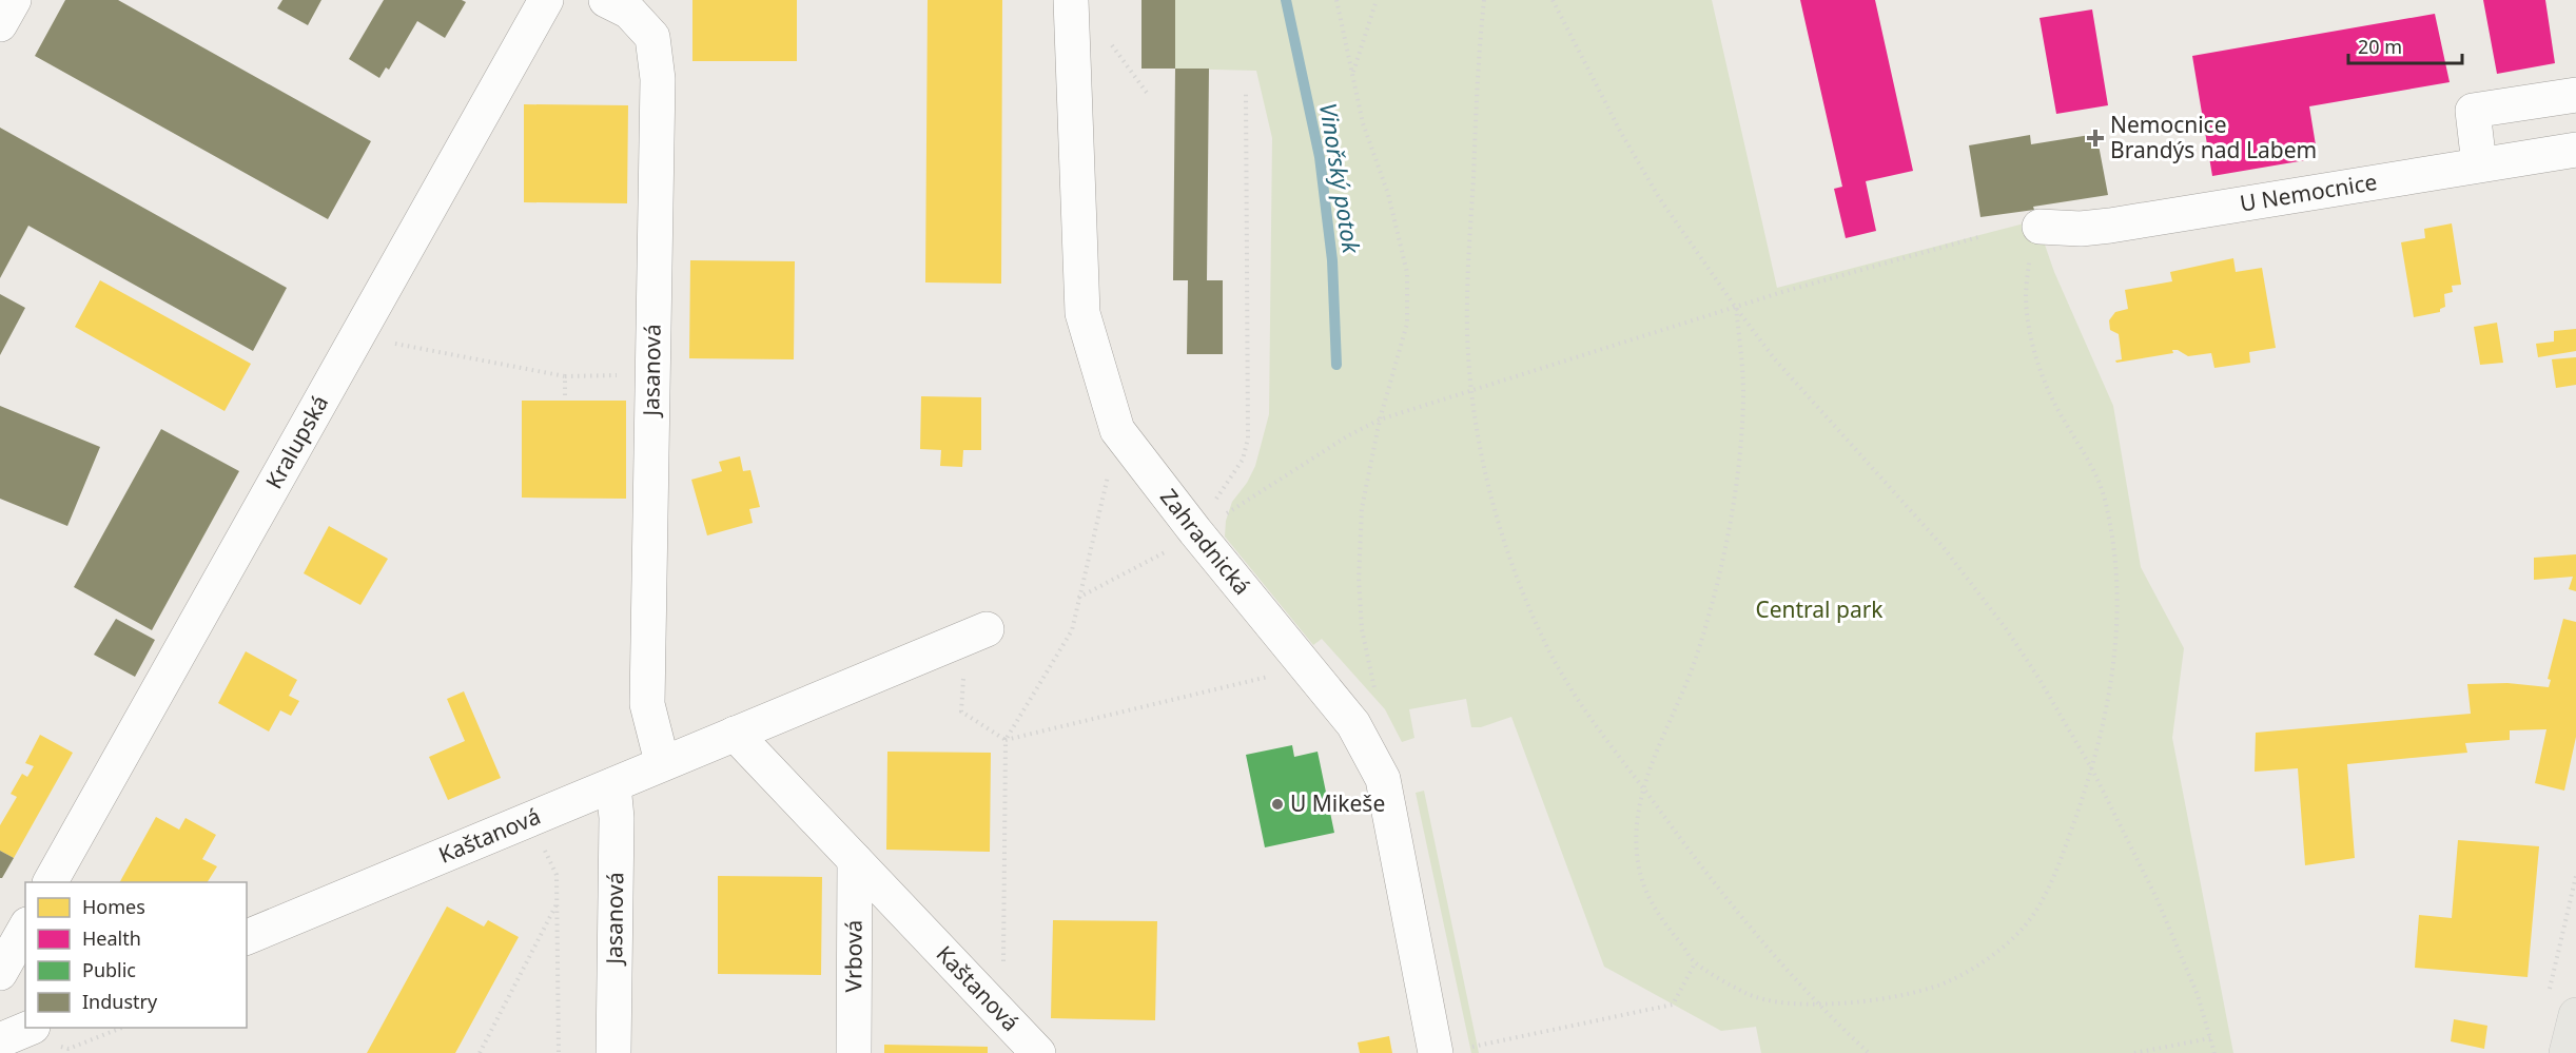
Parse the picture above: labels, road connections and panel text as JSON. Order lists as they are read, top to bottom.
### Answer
{
  "streets": {
    "street": [
      "U Nemocnice",
      "Jasanová",
      "Kralupská",
      "Zahradnická",
      "Kaštanová",
      "Vrbová"
    ]
  },
  "crossings": [
    ["Jasanová", "Kaštanová"],
    ["Kaštanová", "Vrbová"]
  ],
  "water": ["Vinořský potok"],
  "parks": ["Central park"],
  "places": {
    "health": ["Nemocnice Brandýs nad Labem"],
    "other": ["U Mikeše"]
  },
  "legend": [
    "Homes",
    "Health",
    "Public",
    "Industry"
  ],
  "scale_bar": "20 m"
}
